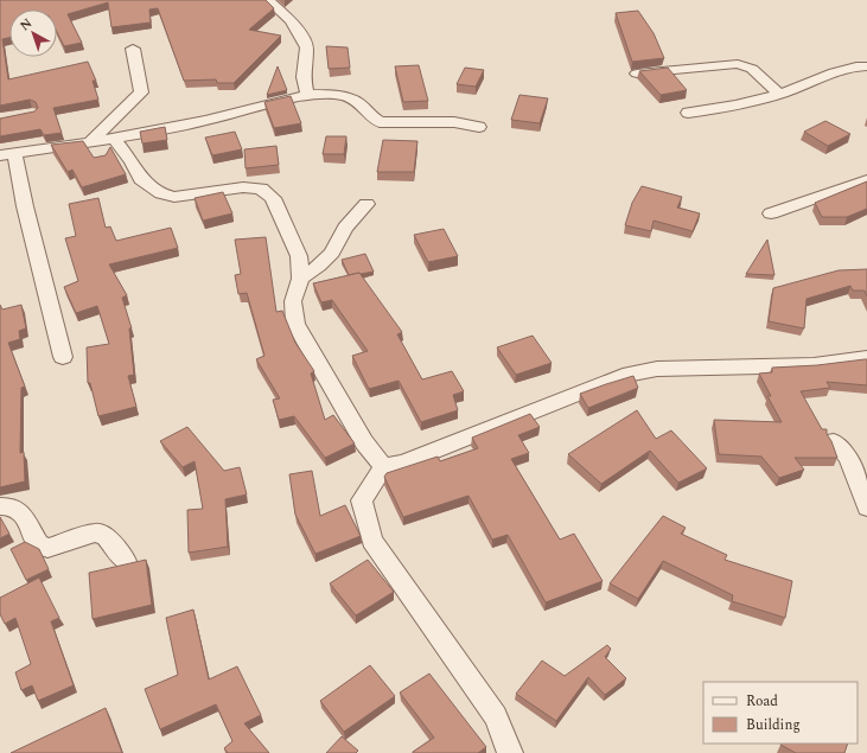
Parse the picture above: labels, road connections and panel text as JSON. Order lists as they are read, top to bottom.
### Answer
{
  "legend": ["Road", "Building"],
  "north": "top left"
}
